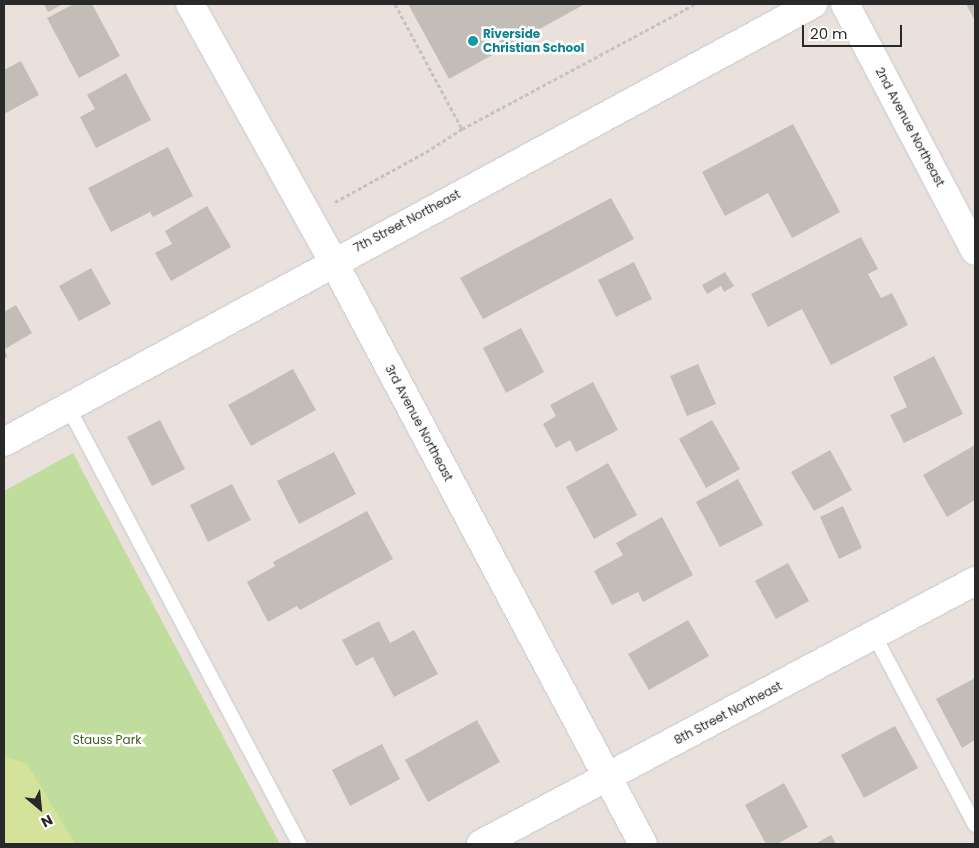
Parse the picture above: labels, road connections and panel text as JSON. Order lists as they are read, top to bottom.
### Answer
{
  "streets": {
    "street": [
      "2nd Avenue Northeast",
      "7th Street Northeast",
      "3rd Avenue Northeast",
      "8th Street Northeast"
    ]
  },
  "crossings": [
    ["7th Street Northeast", "3rd Avenue Northeast"],
    ["3rd Avenue Northeast", "8th Street Northeast"]
  ],
  "parks": ["Stauss Park"],
  "places": ["Riverside Christian School"],
  "scale_bar": "20 m",
  "north": "bottom right"
}
